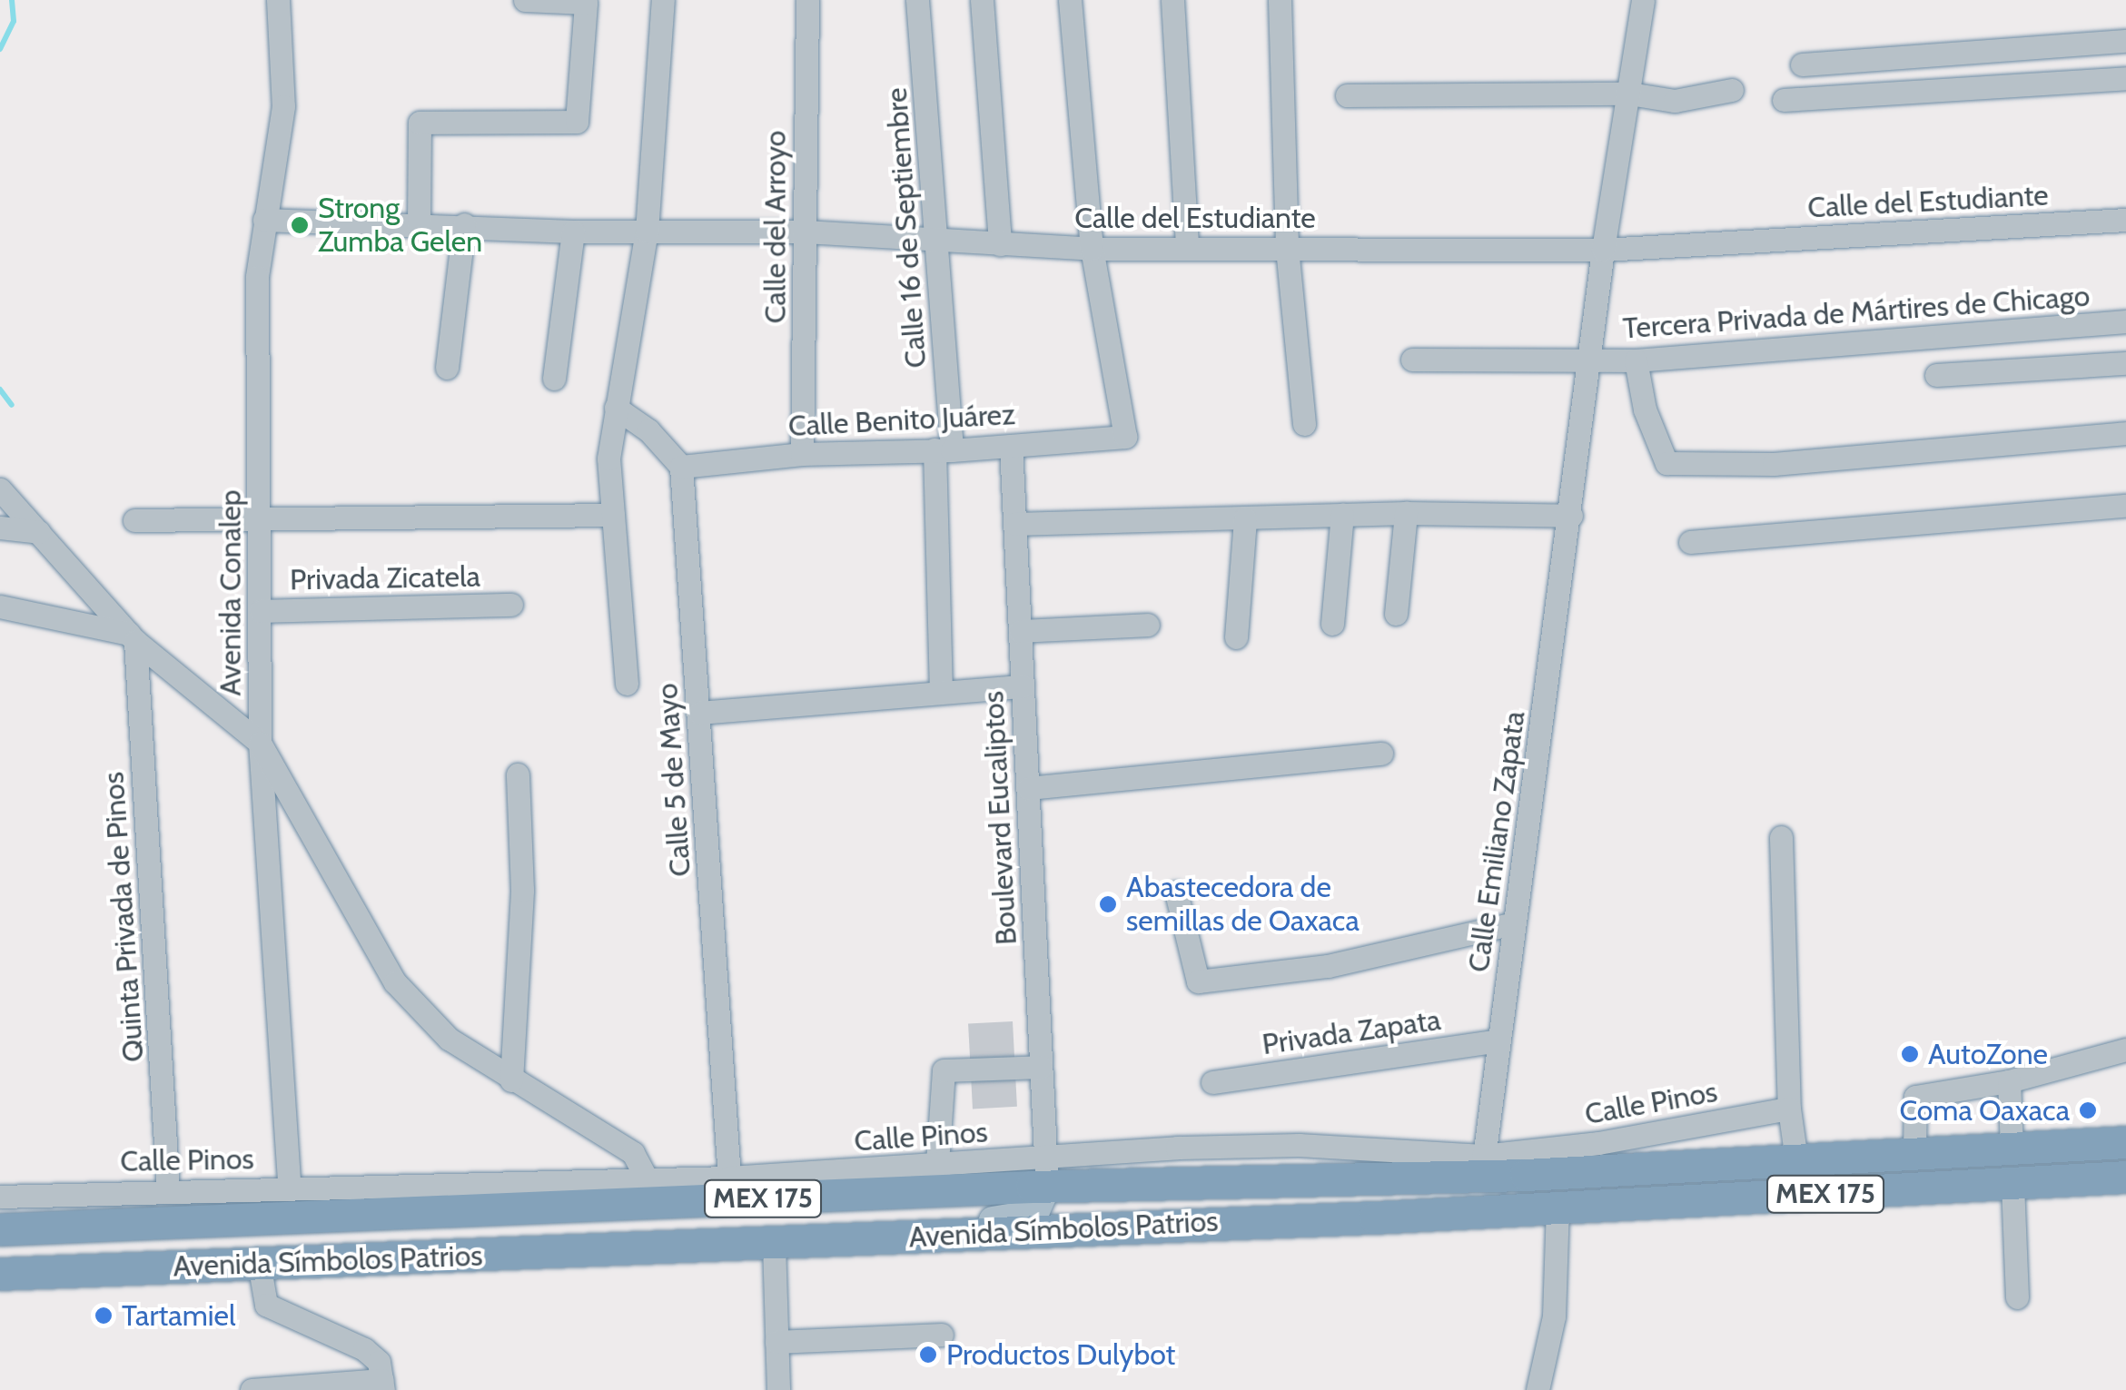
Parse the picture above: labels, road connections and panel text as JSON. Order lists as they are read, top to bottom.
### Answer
{
  "streets": {
    "highway": ["MEX 175", "Avenida Símbolos Patrios"],
    "street": [
      "Calle del Estudiante",
      "Calle del Arroyo",
      "Calle 16 de Septiembre",
      "Tercera Privada de Mártires de Chicago",
      "Calle Benito Juárez",
      "Privada Zicatela",
      "Avenida Conalep",
      "Calle 5 de Mayo",
      "Boulevard Eucaliptos",
      "Calle Emiliano Zapata",
      "Quinta Privada de Pinos",
      "Privada Zapata",
      "Calle Pinos"
    ]
  },
  "crossings": [
    ["Calle del Estudiante", "Calle del Arroyo"],
    ["Calle del Estudiante", "Calle 16 de Septiembre"],
    ["Calle del Estudiante", "Calle Benito Juárez"],
    ["Calle del Estudiante", "Avenida Conalep"],
    ["Calle del Estudiante", "Calle Emiliano Zapata"],
    ["Calle del Arroyo", "Calle Benito Juárez"],
    ["Calle 16 de Septiembre", "Calle Benito Juárez"],
    ["Tercera Privada de Mártires de Chicago", "Calle Emiliano Zapata"],
    ["Calle Benito Juárez", "Calle 5 de Mayo"],
    ["Calle Benito Juárez", "Boulevard Eucaliptos"],
    ["Privada Zicatela", "Avenida Conalep"],
    ["Avenida Conalep", "Calle Pinos"],
    ["Calle 5 de Mayo", "Calle Pinos"],
    ["Boulevard Eucaliptos", "Avenida Símbolos Patrios"],
    ["Calle Emiliano Zapata", "Privada Zapata"],
    ["Calle Emiliano Zapata", "Calle Pinos"],
    ["Calle Emiliano Zapata", "Avenida Símbolos Patrios"],
    ["Quinta Privada de Pinos", "Calle Pinos"],
    ["Calle Pinos", "Avenida Símbolos Patrios"]
  ],
  "places": [
    "Strong Zumba Gelen",
    "Abastecedora de semillas de Oaxaca",
    "AutoZone",
    "Coma Oaxaca",
    "Tartamiel",
    "Productos Dulybot"
  ]
}
